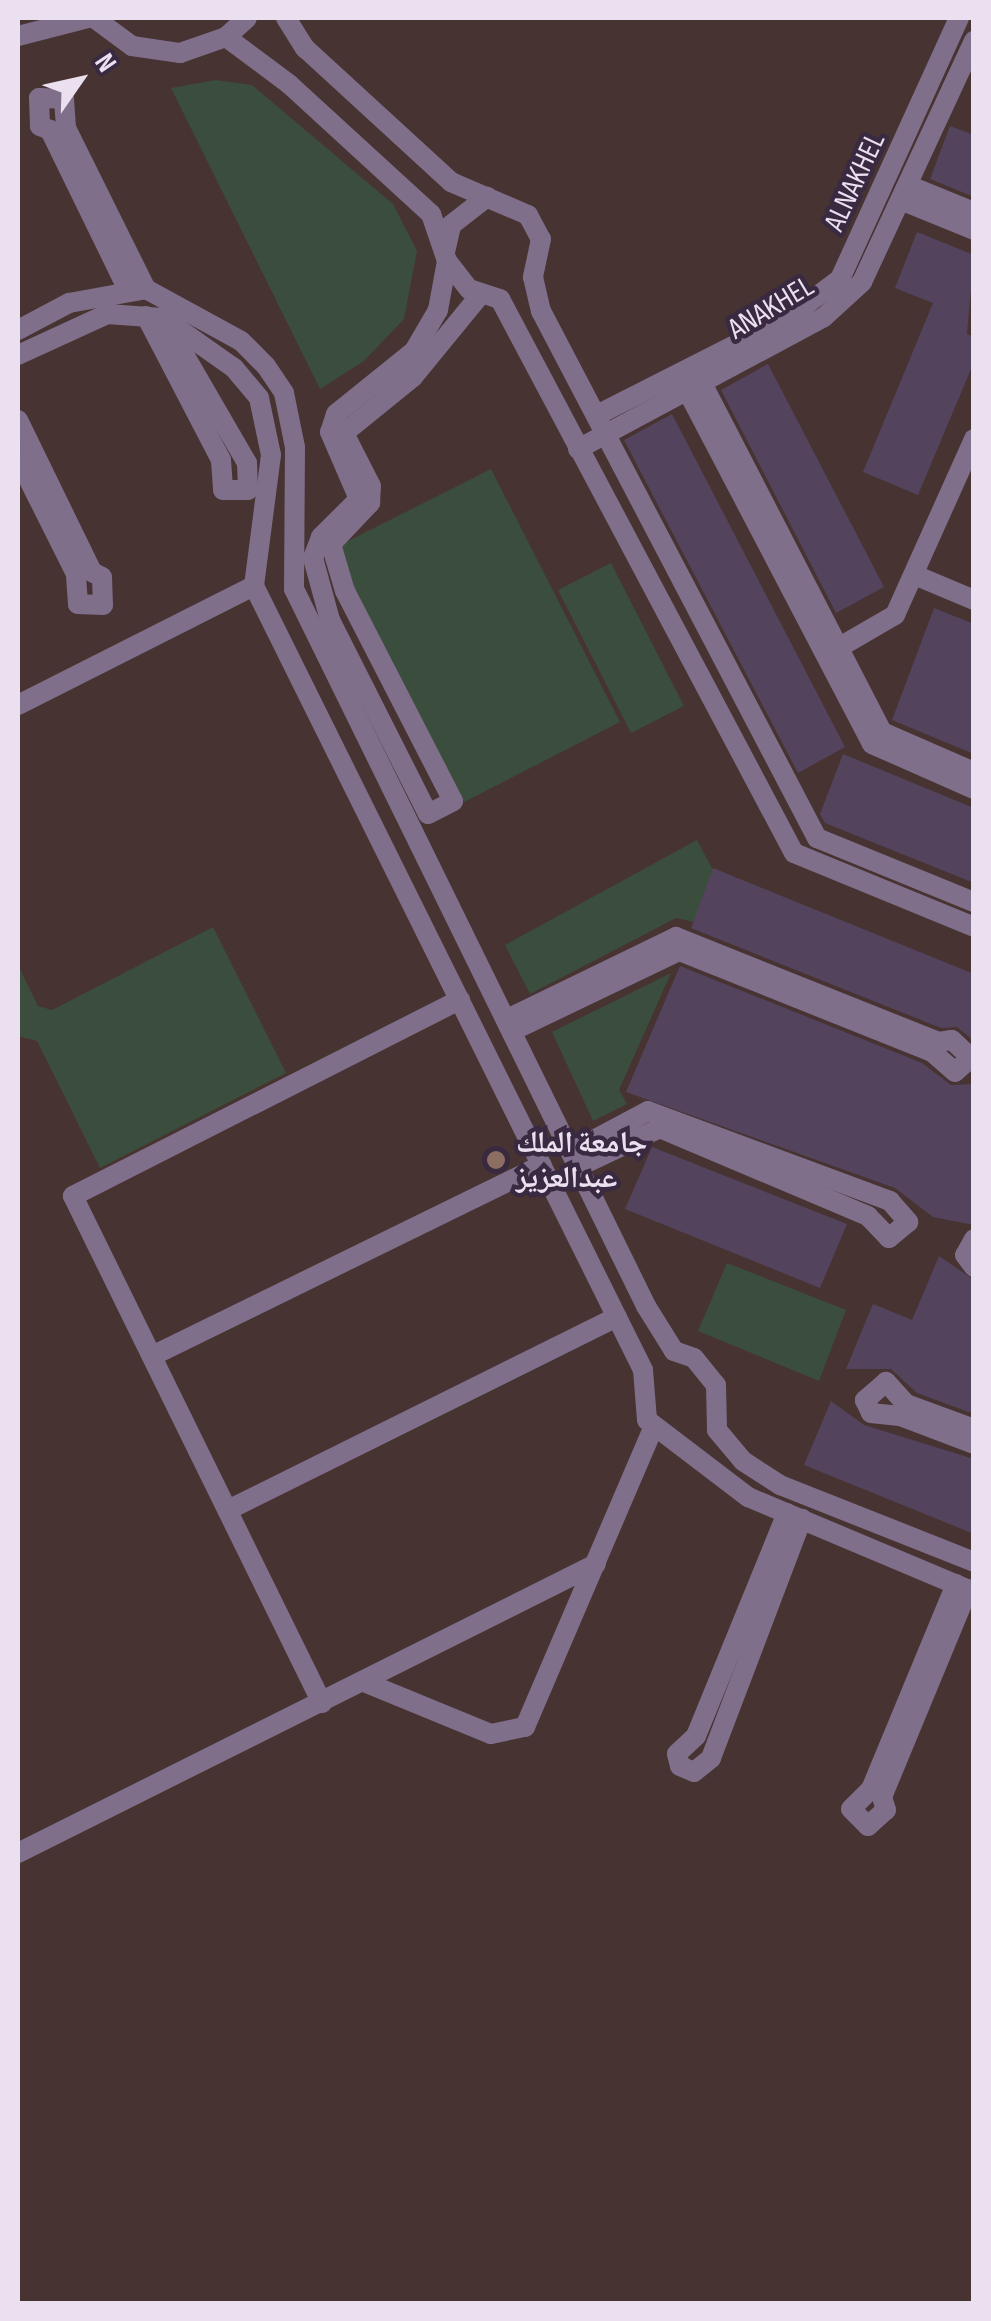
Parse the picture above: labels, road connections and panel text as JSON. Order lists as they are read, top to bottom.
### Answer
{
  "streets": {
    "street": ["ALNAKHEL", "ANAKHEL"]
  },
  "crossings": [
    ["ALNAKHEL", "ANAKHEL"]
  ],
  "places": ["جامعة الملك عبدالعزيز"],
  "north": "top right"
}
